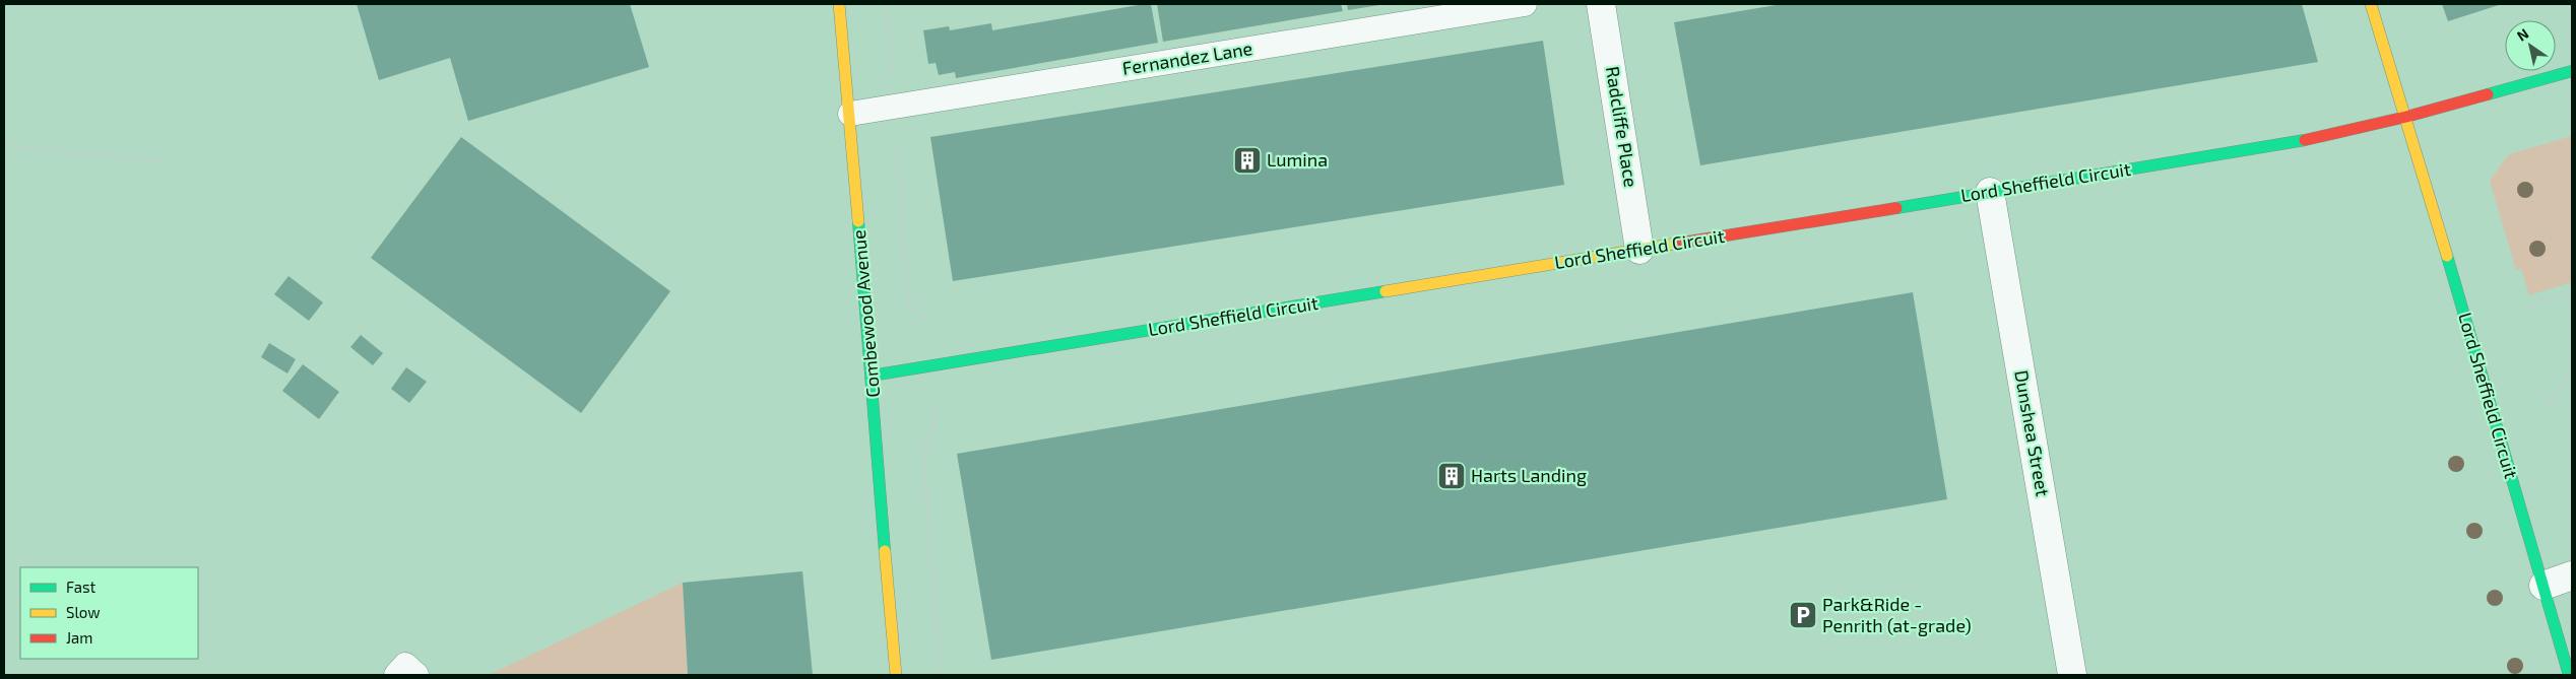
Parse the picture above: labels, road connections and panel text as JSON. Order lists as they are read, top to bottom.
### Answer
{
  "streets": {
    "street": [
      "Radcliffe Place",
      "Lord Sheffield Circuit",
      "Combewood Avenue",
      "Dunshea Street"
    ],
    "lane": ["Fernandez Lane"]
  },
  "crossings": [
    ["Fernandez Lane", "Combewood Avenue"],
    ["Radcliffe Place", "Lord Sheffield Circuit"],
    ["Lord Sheffield Circuit", "Combewood Avenue"],
    ["Lord Sheffield Circuit", "Dunshea Street"]
  ],
  "places": {
    "building": ["Lumina", "Harts Landing"],
    "parking": ["Park&Ride - Penrith (at-grade)"]
  },
  "legend": ["Fast", "Slow", "Jam"],
  "north": "top left"
}
